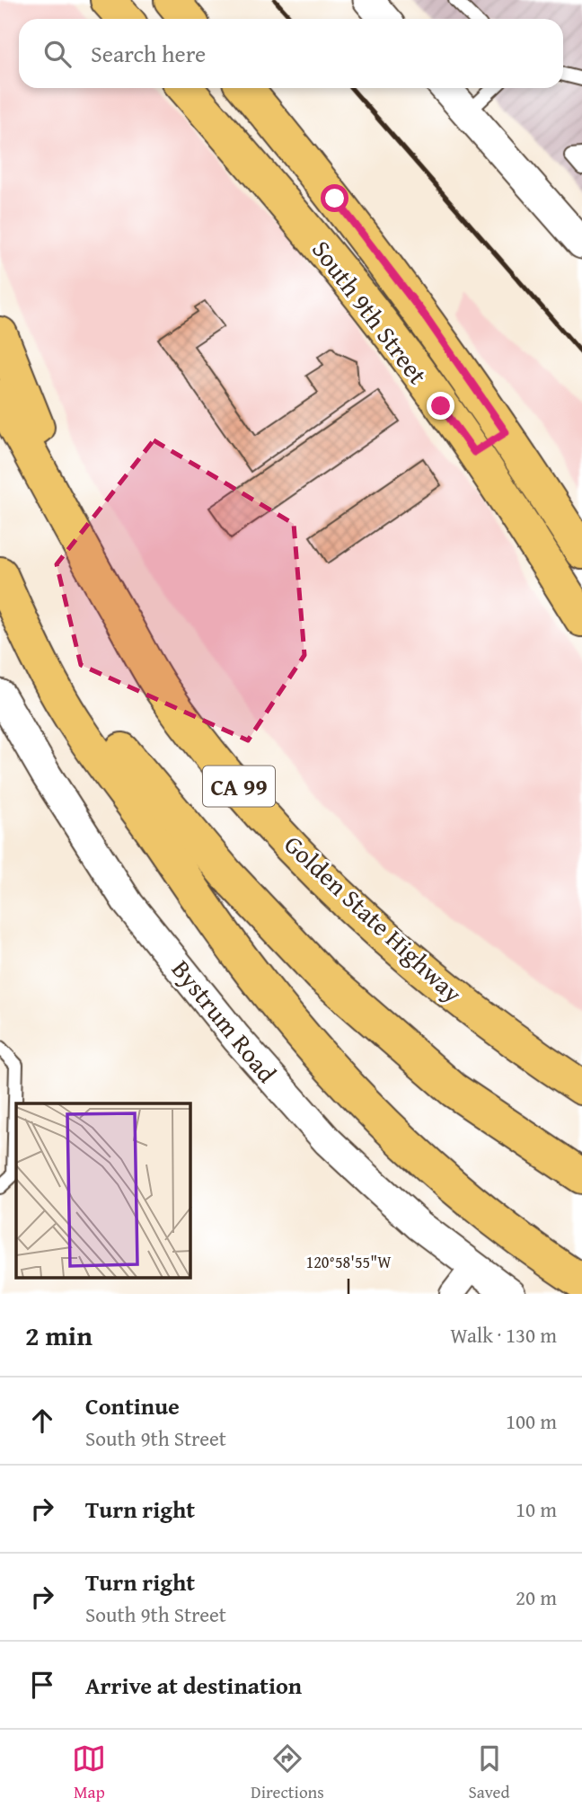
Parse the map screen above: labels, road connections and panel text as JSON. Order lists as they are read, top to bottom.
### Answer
{
  "streets": {
    "main road": ["South 9th Street", "CA 99", "Golden State Highway"],
    "street": ["Bystrum Road"]
  },
  "page": {
    "search": "Search here",
    "heading": ["2 min", "Walk · 130 m"],
    "list": [
      ["Continue", "South 9th Street", "100 m"],
      ["Turn right", "10 m"],
      ["Turn right", "South 9th Street", "20 m"],
      "Arrive at destination"
    ],
    "nav": ["Map", "Directions", "Saved"]
  },
  "coordinates": ["120°58'55\"W"]
}
